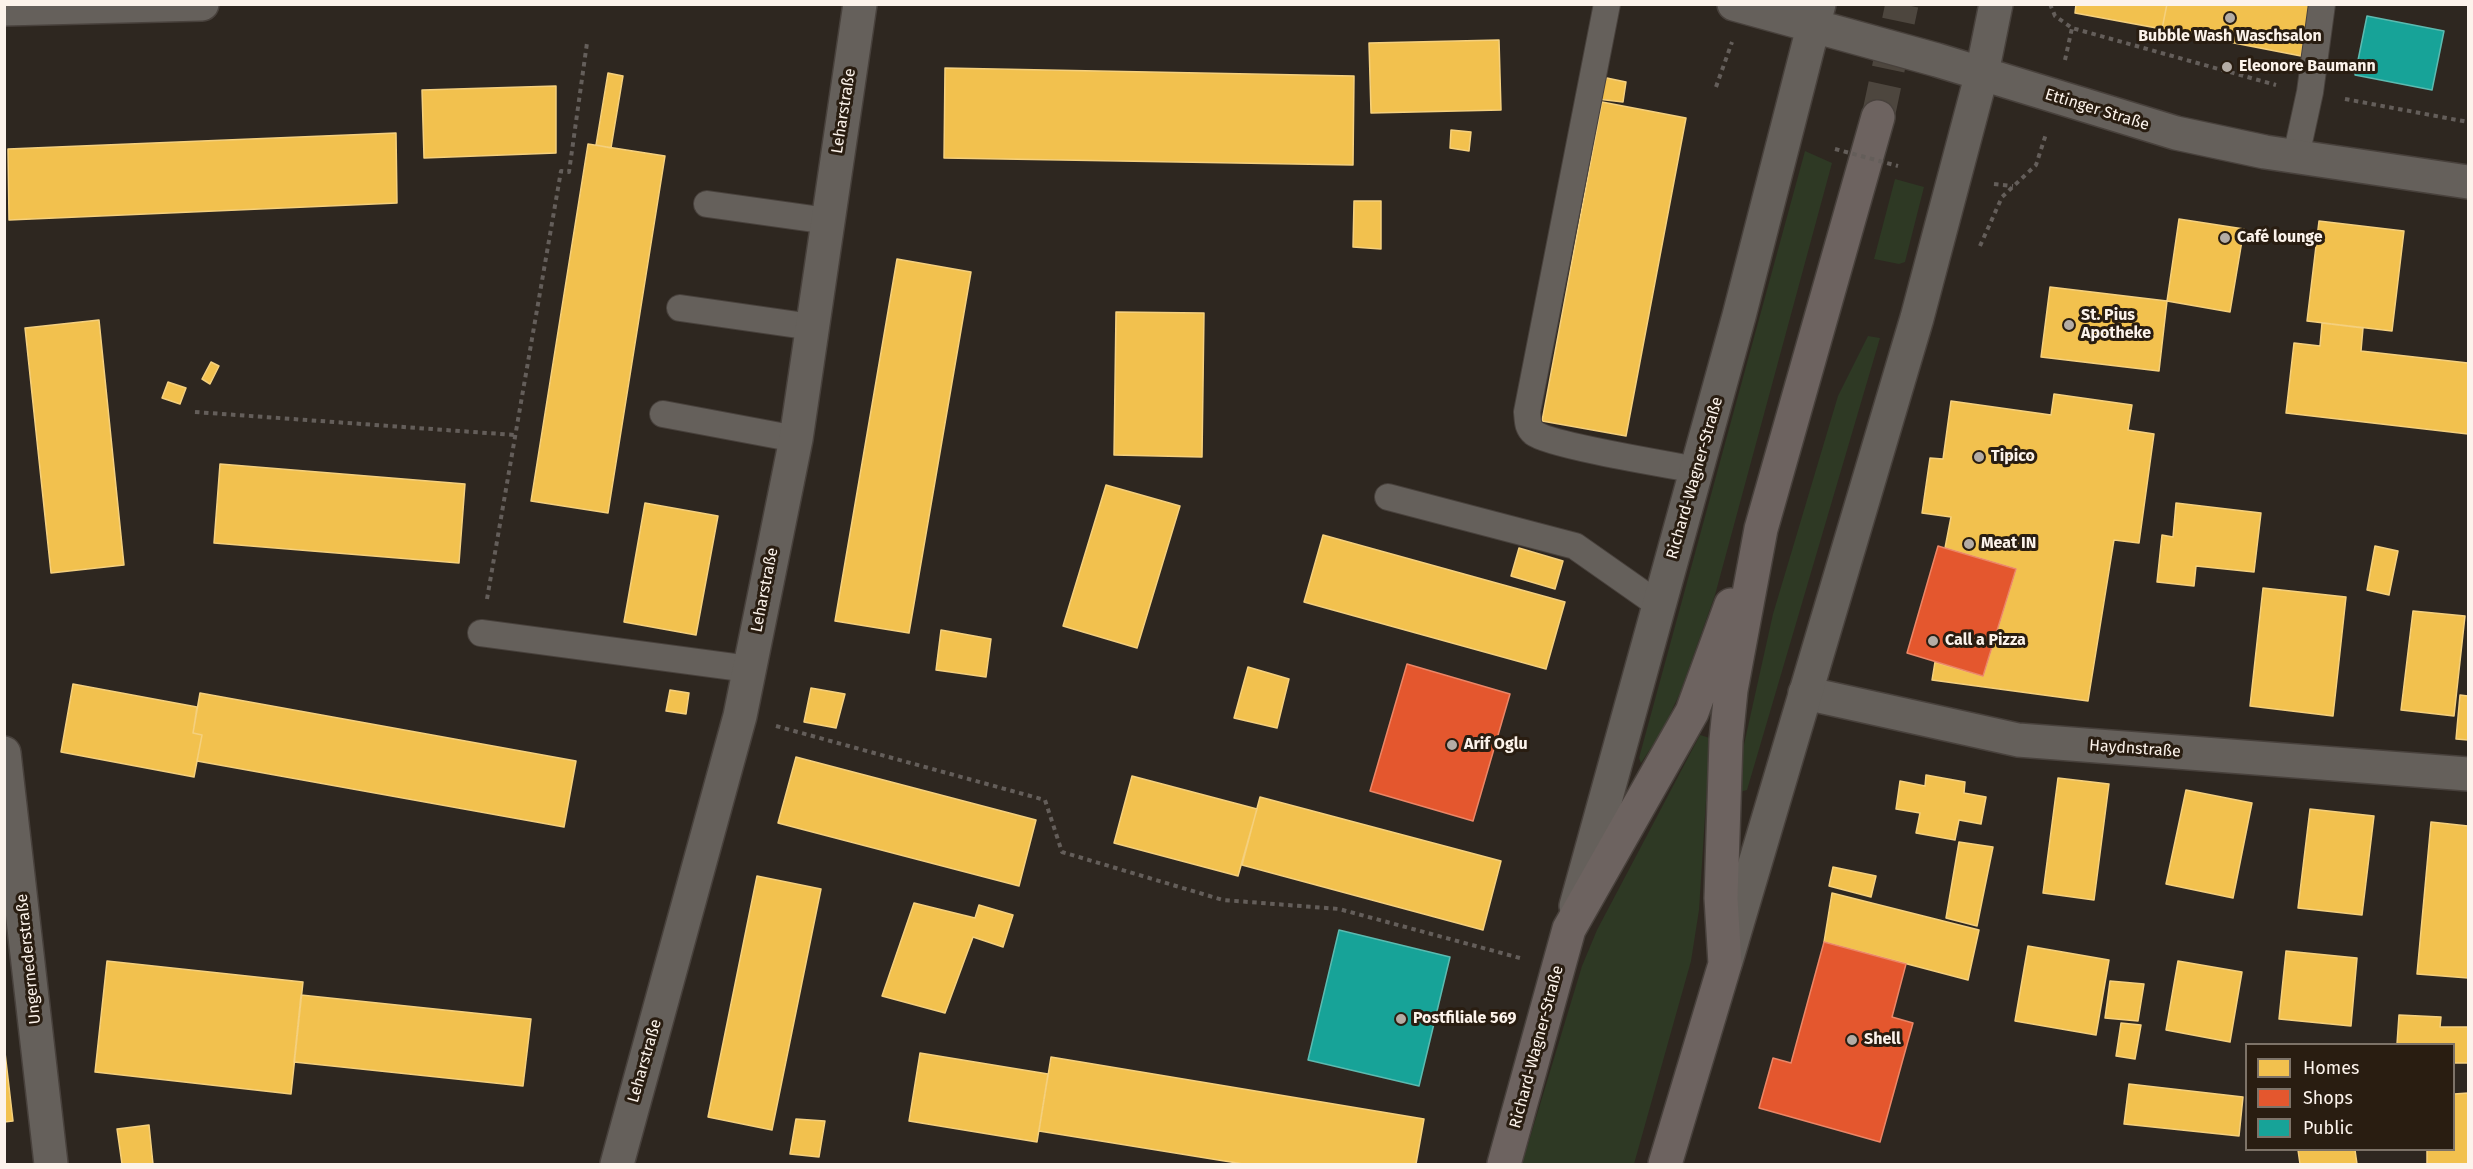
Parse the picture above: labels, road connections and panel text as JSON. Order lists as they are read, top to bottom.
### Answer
{
  "streets": {
    "main road": [
      "Ettinger Straße",
      "Leharstraße",
      "Richard-Wagner-Straße",
      "Haydnstraße",
      "Ungernederstraße"
    ]
  },
  "crossings": [
    ["Ettinger Straße", "Richard-Wagner-Straße"],
    ["Richard-Wagner-Straße", "Haydnstraße"]
  ],
  "places": [
    "Bubble Wash Waschsalon",
    "Eleonore Baumann",
    "Café lounge",
    "St. Pius Apotheke",
    "Tipico",
    "Meat IN",
    "Call a Pizza",
    "Arif Oglu",
    "Postfiliale 569",
    "Shell"
  ],
  "legend": ["Homes", "Shops", "Public"]
}
